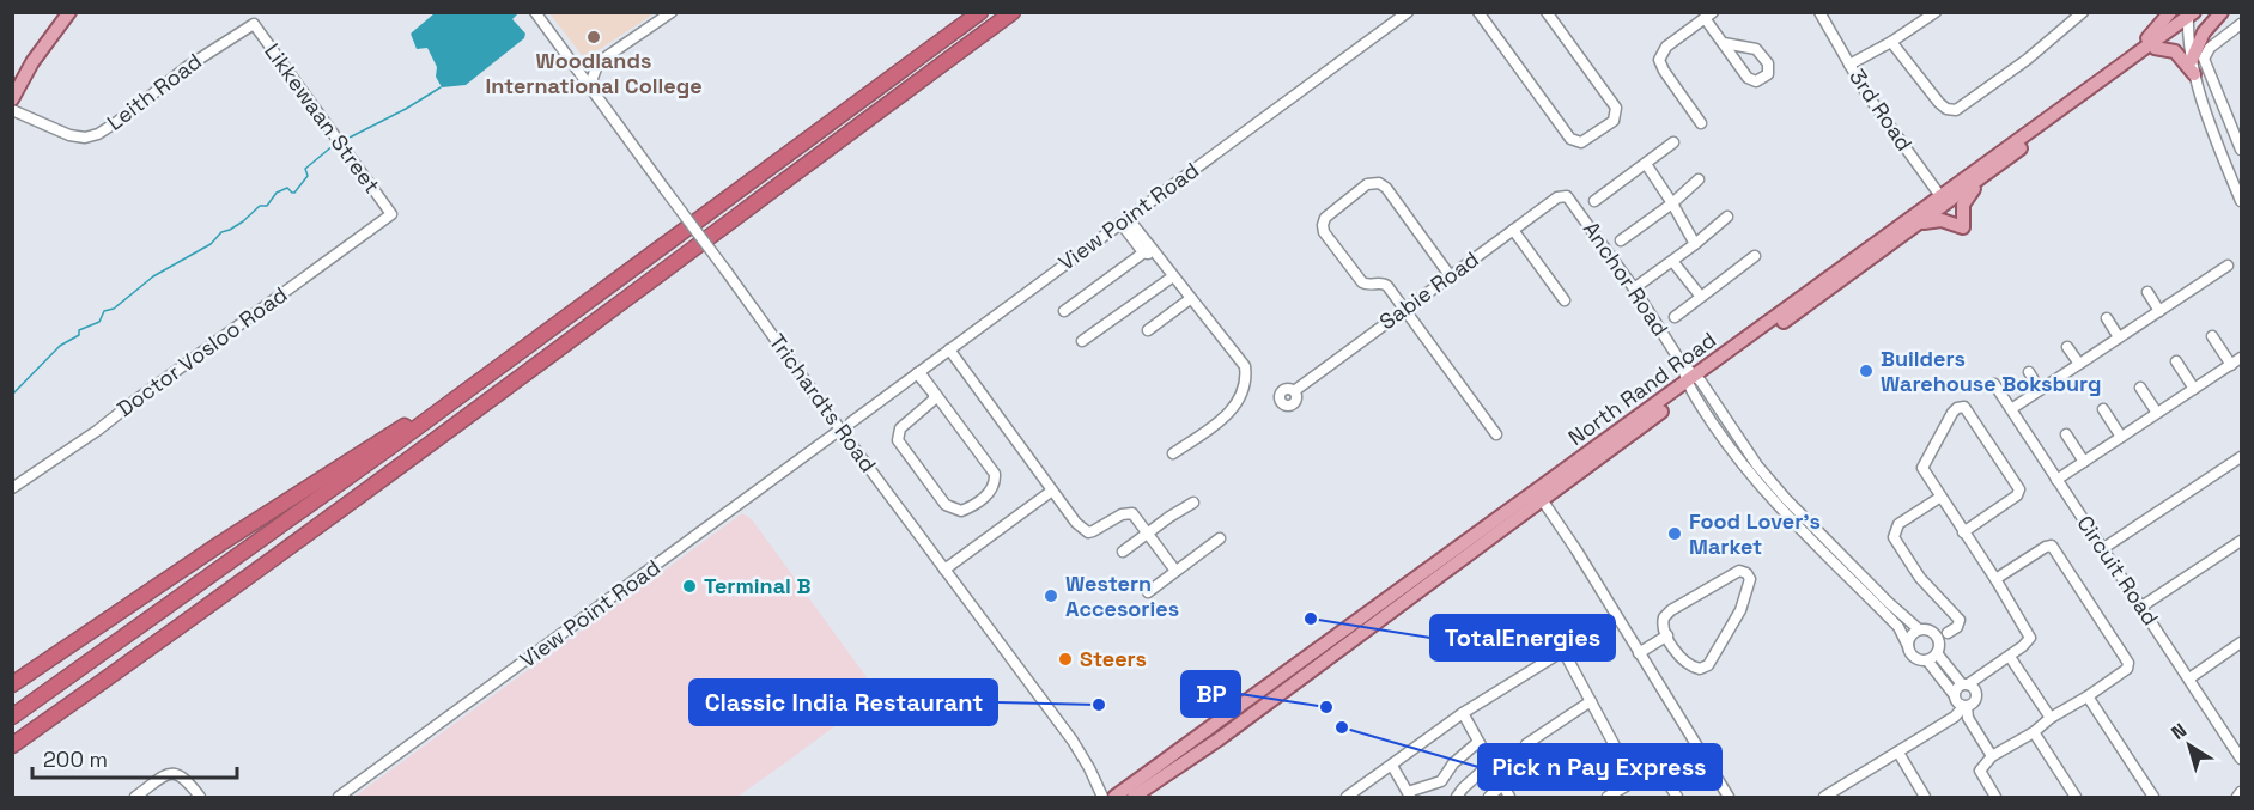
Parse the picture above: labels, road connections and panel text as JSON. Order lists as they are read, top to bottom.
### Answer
{
  "streets": {
    "main road": ["North Rand Road"],
    "street": [
      "Leith Road",
      "3rd Road",
      "Likkewaan Street",
      "View Point Road",
      "Anchor Road",
      "Sabie Road",
      "Doctor Vosloo Road",
      "Trichardts Road",
      "Circuit Road"
    ]
  },
  "crossings": [
    ["Leith Road", "Likkewaan Street"],
    ["3rd Road", "North Rand Road"],
    ["Likkewaan Street", "Doctor Vosloo Road"],
    ["View Point Road", "Trichardts Road"],
    ["Anchor Road", "Sabie Road"],
    ["Anchor Road", "North Rand Road"]
  ],
  "places": [
    "Woodlands International College",
    "Builders Warehouse Boksburg",
    "Food Lover's Market",
    "Terminal B",
    "Western Accesories",
    "TotalEnergies",
    "Steers",
    "Classic India Restaurant",
    "BP",
    "Pick n Pay Express"
  ],
  "scale_bar": "200 m",
  "north": "top left"
}
